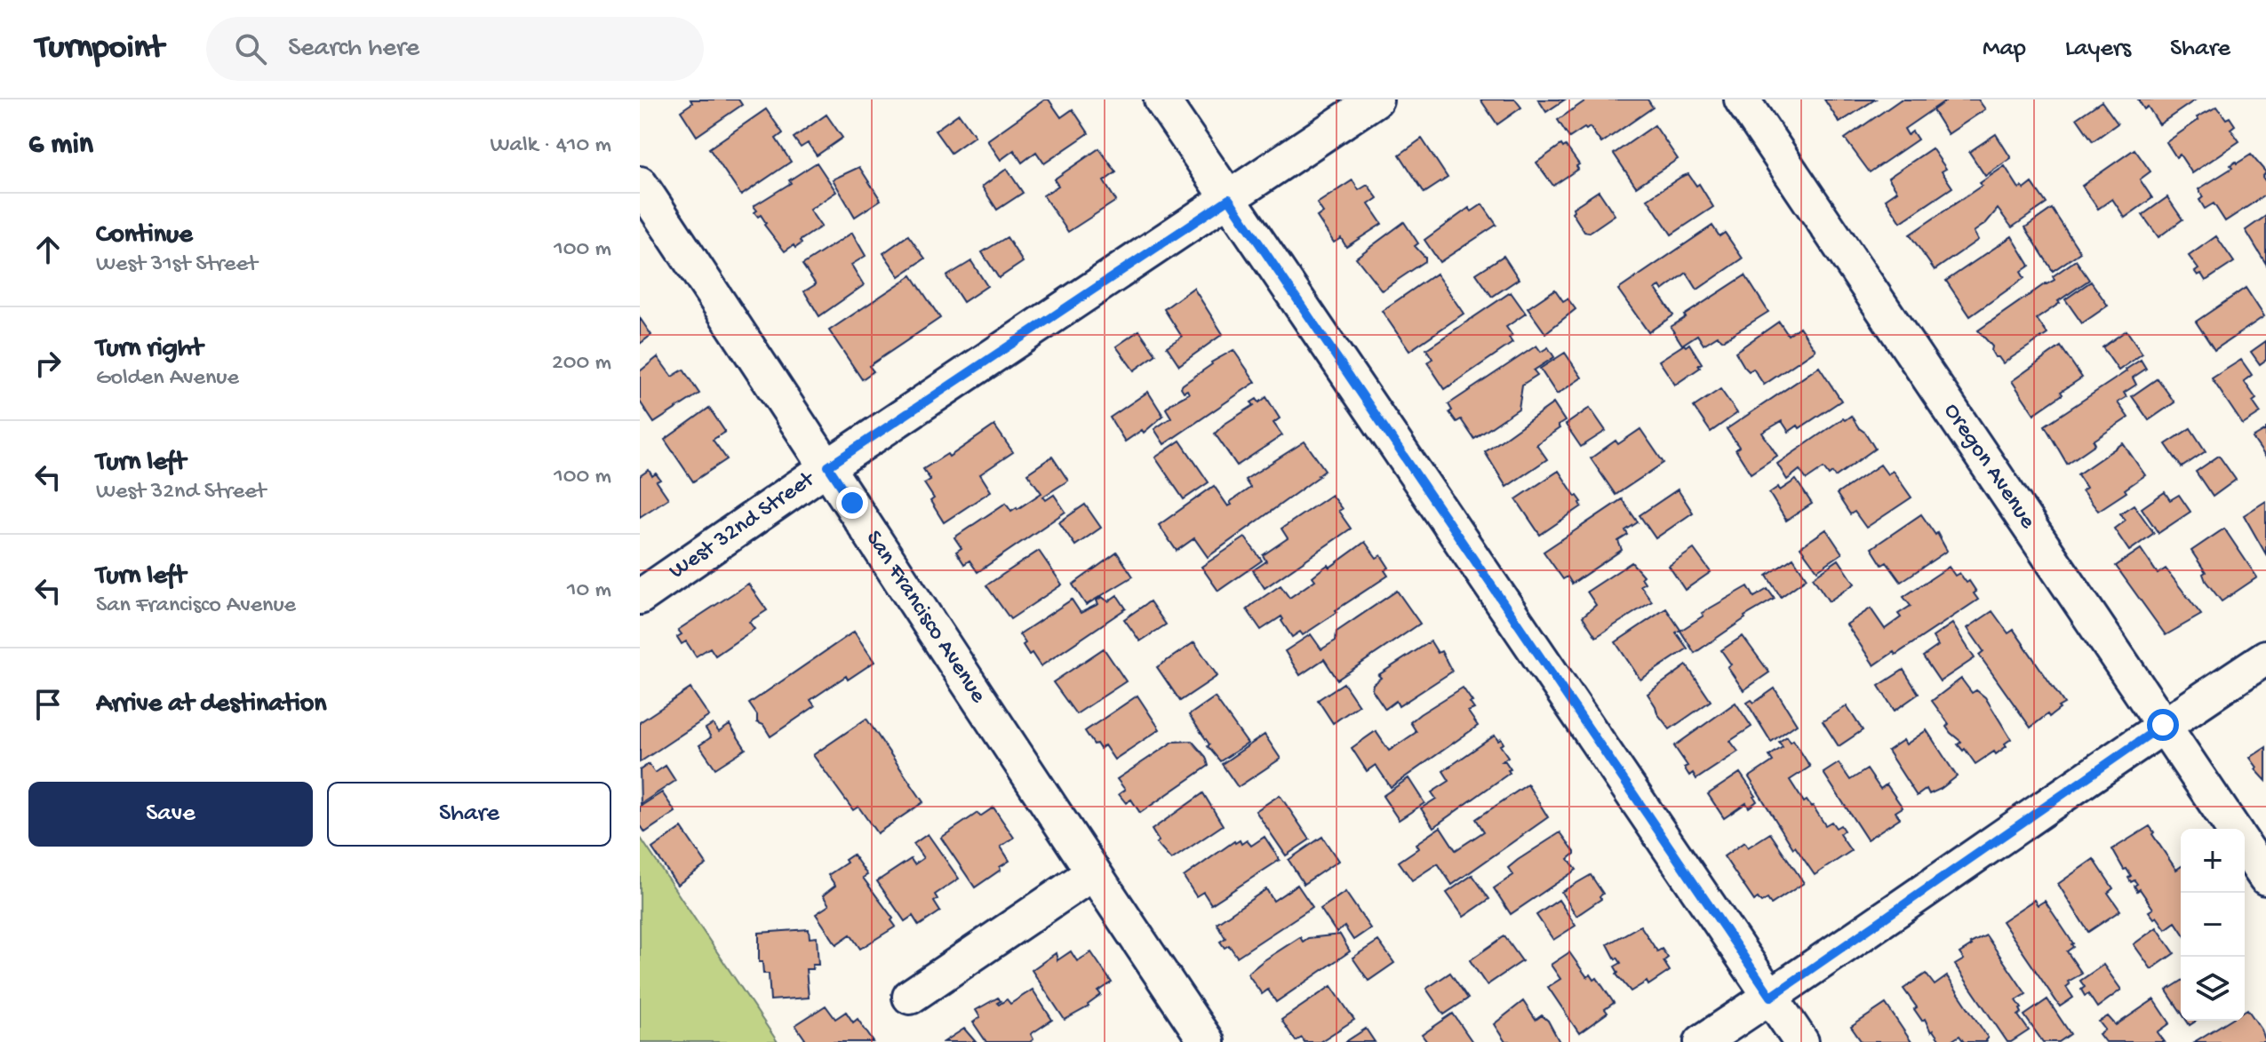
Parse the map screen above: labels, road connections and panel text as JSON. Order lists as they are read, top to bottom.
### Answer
{
  "streets": {
    "street": ["Oregon Avenue", "West 32nd Street", "San Francisco Avenue"]
  },
  "crossings": [
    ["West 32nd Street", "San Francisco Avenue"]
  ],
  "page": {
    "header": "Turnpoint",
    "search": "Search here",
    "nav": ["Map", "Layers", "Share"],
    "heading": ["6 min", "Walk · 410 m"],
    "list": [
      ["Continue", "West 31st Street", "100 m"],
      ["Turn right", "Golden Avenue", "200 m"],
      ["Turn left", "West 32nd Street", "100 m"],
      ["Turn left", "San Francisco Avenue", "10 m"],
      "Arrive at destination"
    ],
    "buttons": ["Save", "Share"],
    "map_buttons": ["+", "−"]
  }
}
